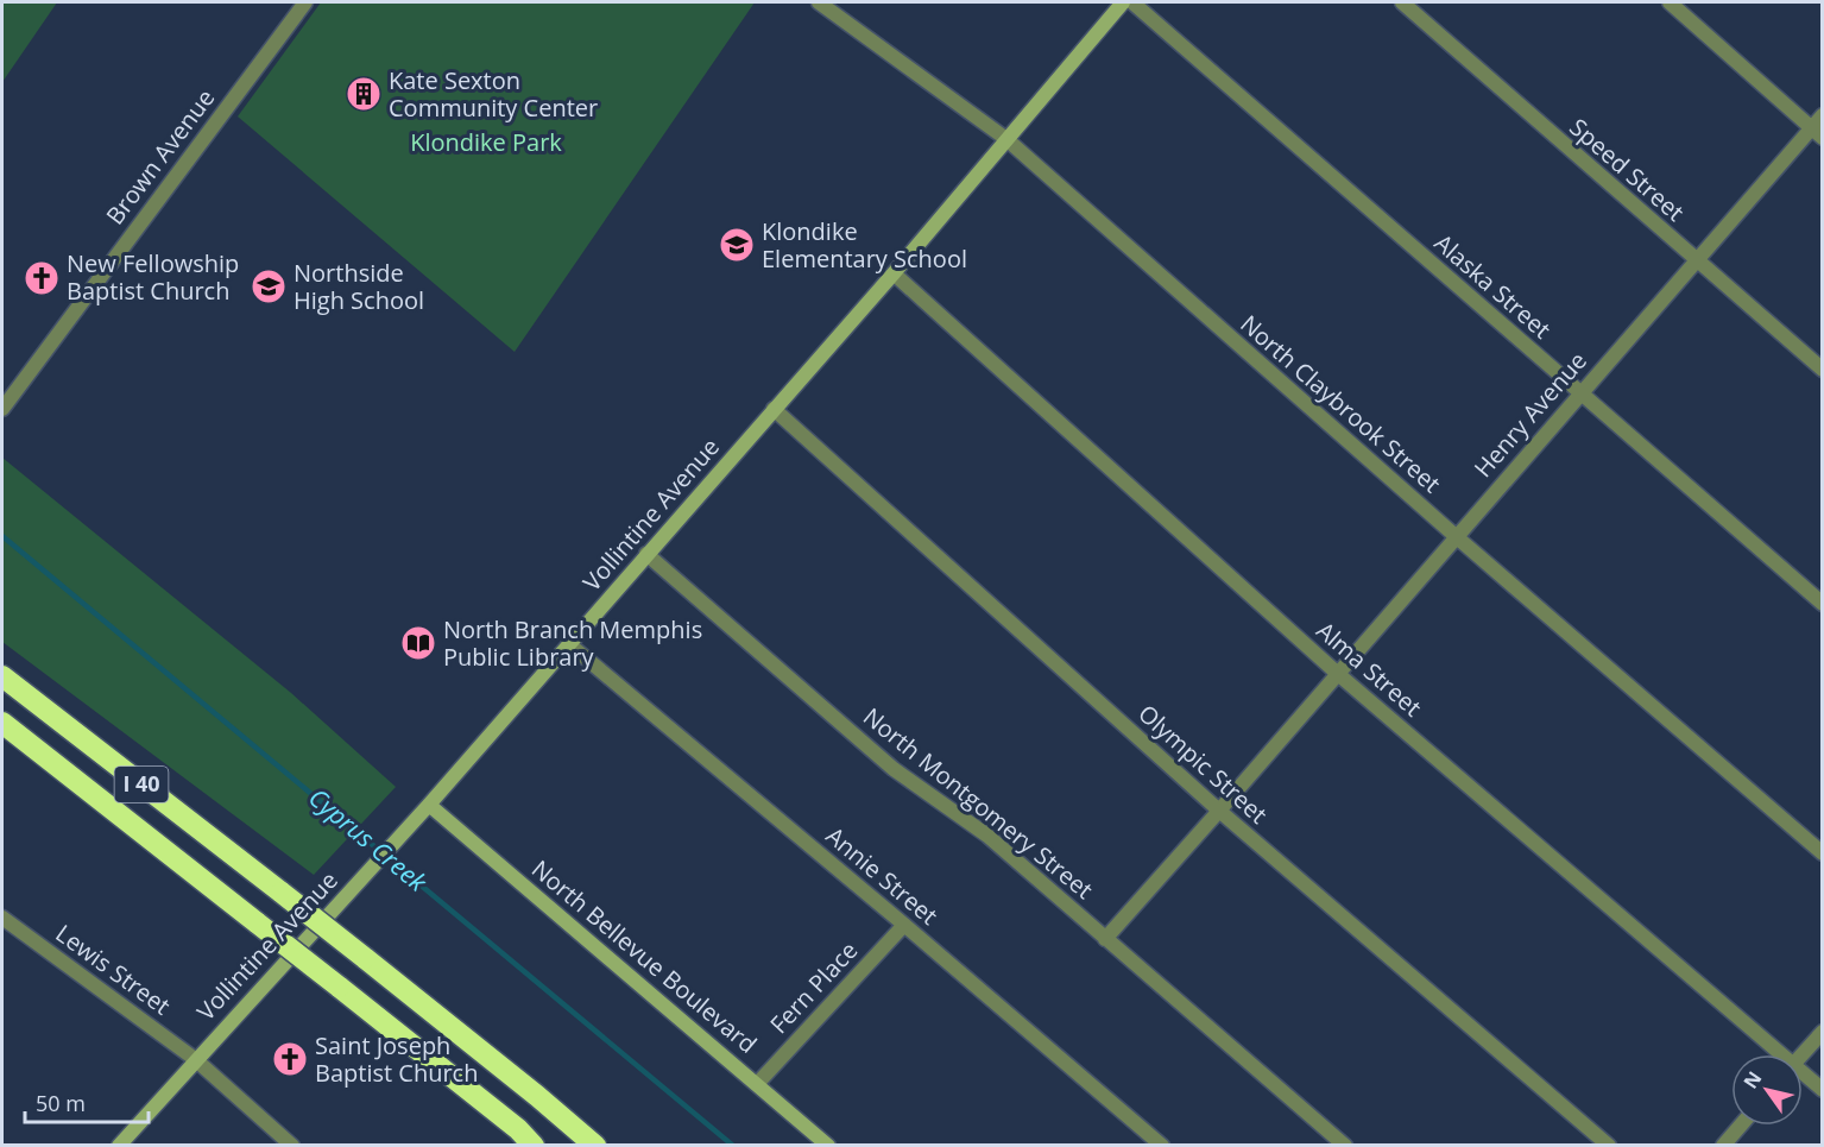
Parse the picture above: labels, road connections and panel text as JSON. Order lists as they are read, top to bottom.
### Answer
{
  "streets": {
    "highway": ["I 40"],
    "street": [
      "Brown Avenue",
      "Speed Street",
      "Alaska Street",
      "North Claybrook Street",
      "Henry Avenue",
      "Vollintine Avenue",
      "Alma Street",
      "Olympic Street",
      "North Montgomery Street",
      "Annie Street",
      "North Bellevue Boulevard",
      "Lewis Street",
      "Fern Place"
    ]
  },
  "crossings": [
    ["Speed Street", "Henry Avenue"],
    ["Alaska Street", "Henry Avenue"],
    ["North Claybrook Street", "Henry Avenue"],
    ["North Claybrook Street", "Vollintine Avenue"],
    ["Henry Avenue", "Alma Street"],
    ["Henry Avenue", "Olympic Street"],
    ["Henry Avenue", "North Montgomery Street"],
    ["Vollintine Avenue", "Alma Street"],
    ["Vollintine Avenue", "Olympic Street"],
    ["Vollintine Avenue", "North Montgomery Street"],
    ["Vollintine Avenue", "Annie Street"],
    ["Vollintine Avenue", "North Bellevue Boulevard"],
    ["Vollintine Avenue", "Lewis Street"],
    ["Annie Street", "Fern Place"],
    ["North Bellevue Boulevard", "Fern Place"]
  ],
  "water": ["Cyprus Creek"],
  "parks": ["Klondike Park"],
  "places": {
    "building": ["Kate Sexton Community Center"],
    "school or university": ["Klondike Elementary School", "Northside High School"],
    "church": ["New Fellowship Baptist Church", "Saint Joseph Baptist Church"],
    "library": ["North Branch Memphis Public Library"]
  },
  "scale_bar": "50 m",
  "north": "top left"
}
